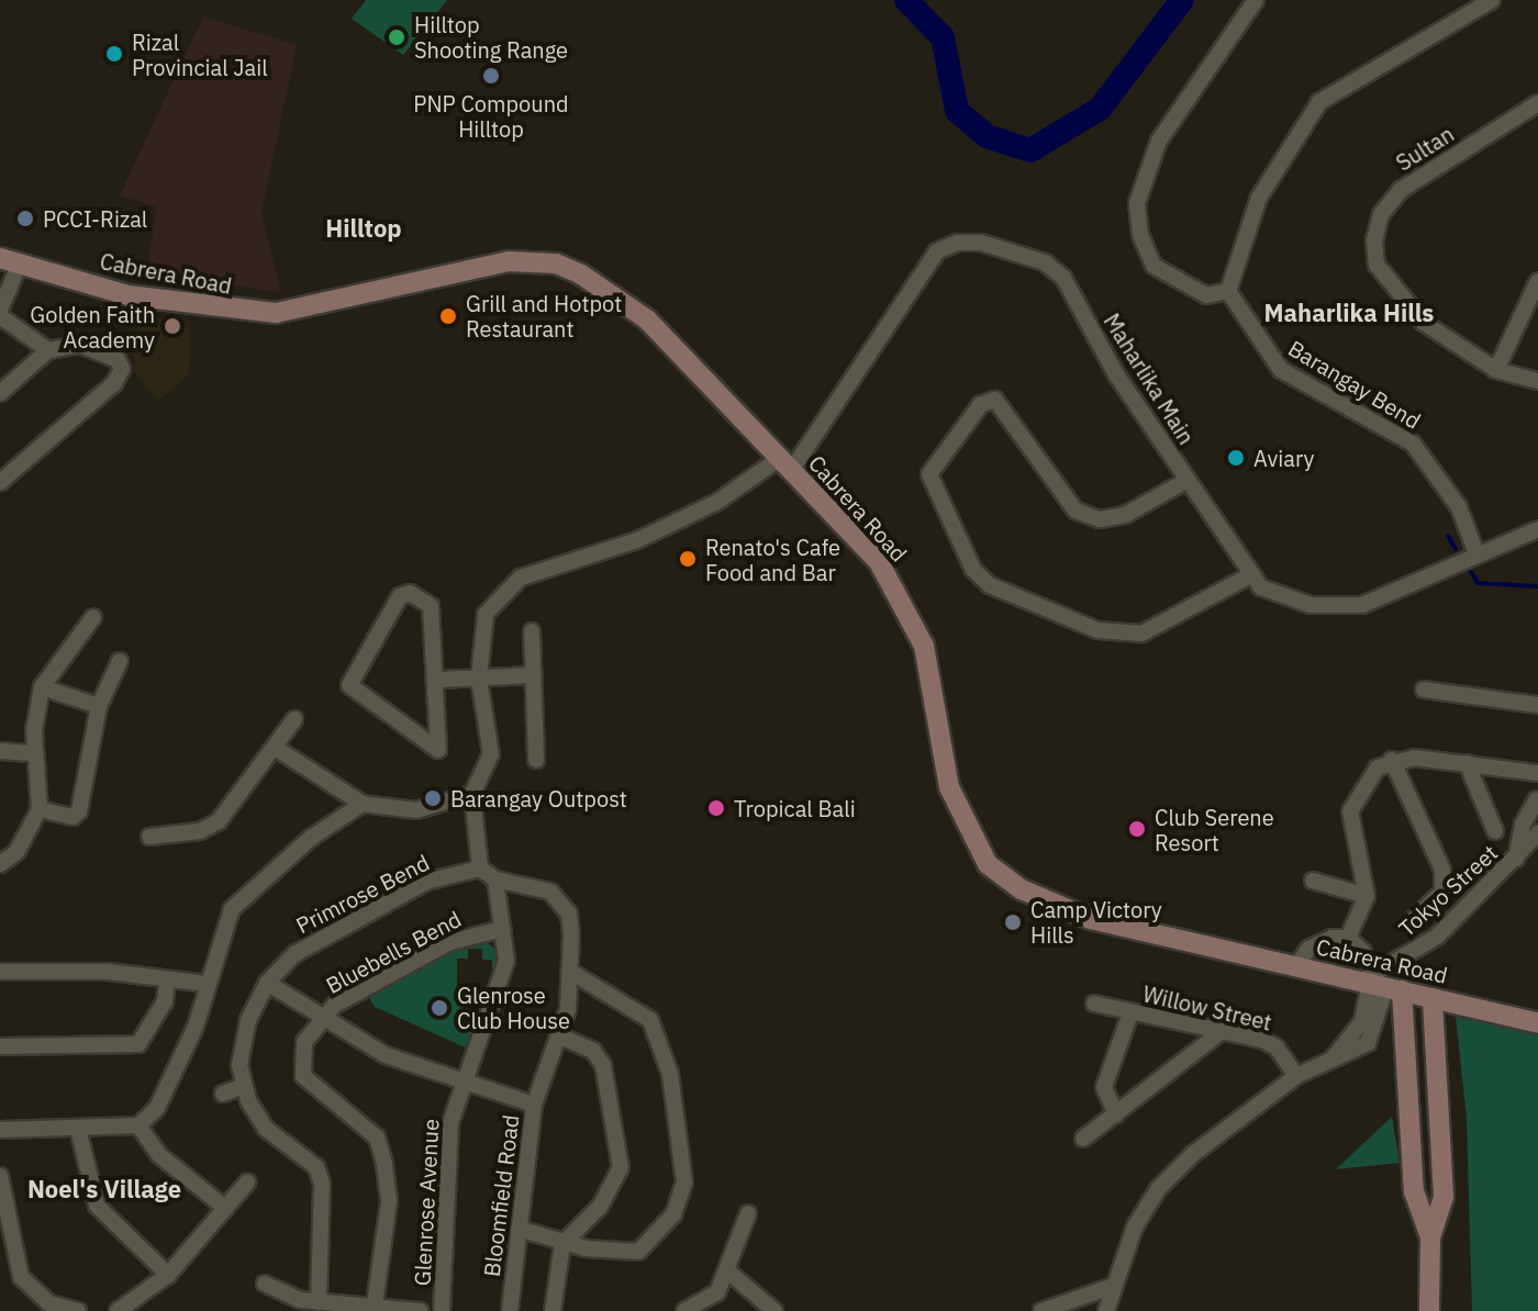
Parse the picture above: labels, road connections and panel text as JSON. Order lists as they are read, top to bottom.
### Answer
{
  "streets": {
    "main road": ["Cabrera Road"],
    "street": [
      "Sultan",
      "Maharlika Main",
      "Barangay Bend",
      "Tokyo Street",
      "Primrose Bend",
      "Bluebells Bend",
      "Willow Street",
      "Bloomfield Road",
      "Glenrose Avenue"
    ]
  },
  "crossings": [
    ["Cabrera Road", "Maharlika Main"],
    ["Cabrera Road", "Tokyo Street"],
    ["Bluebells Bend", "Glenrose Avenue"],
    ["Bloomfield Road", "Glenrose Avenue"]
  ],
  "districts": ["Hilltop", "Maharlika Hills", "Noel's Village"],
  "places": [
    "Hilltop Shooting Range",
    "Rizal Provincial Jail",
    "PNP Compound Hilltop",
    "PCCI-Rizal",
    "Grill and Hotpot Restaurant",
    "Golden Faith Academy",
    "Aviary",
    "Renato's Cafe Food and Bar",
    "Barangay Outpost",
    "Tropical Bali",
    "Club Serene Resort",
    "Camp Victory Hills",
    "Glenrose Club House"
  ]
}
